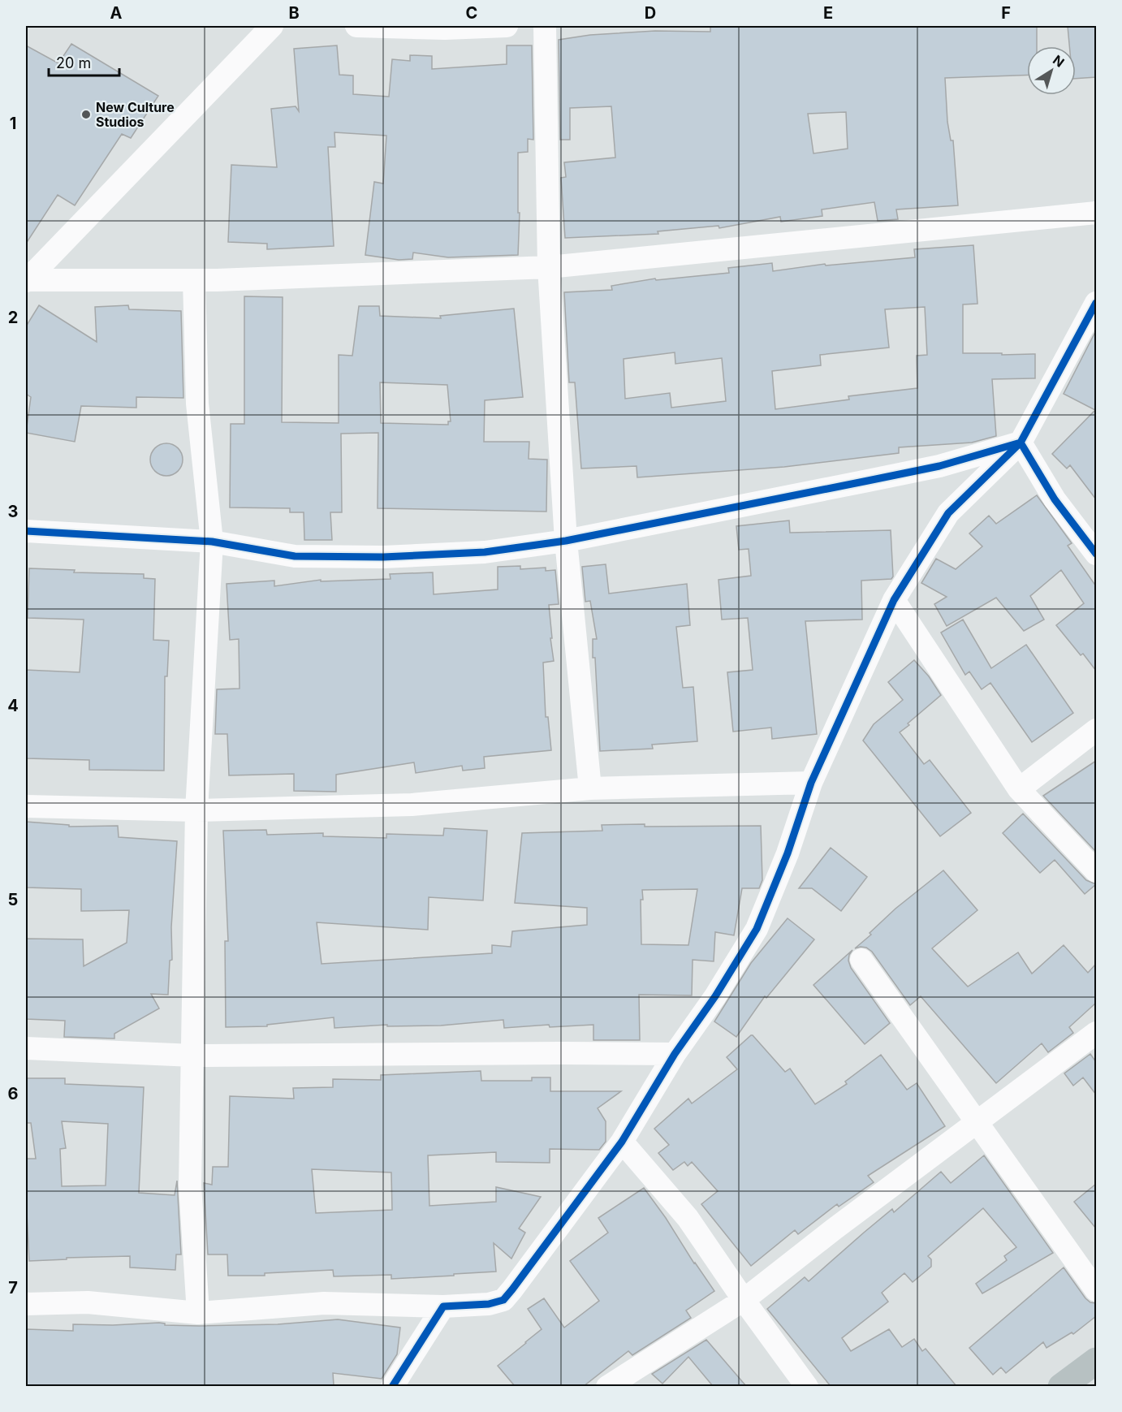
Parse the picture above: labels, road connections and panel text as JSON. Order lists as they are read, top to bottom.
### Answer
{
  "places": ["New Culture Studios"],
  "scale_bar": "20 m",
  "north": "top right",
  "grid": {
    "columns": [
      "A",
      "B",
      "C",
      "D",
      "E",
      "F"
    ],
    "rows": [
      "1",
      "2",
      "3",
      "4",
      "5",
      "6",
      "7"
    ]
  }
}
